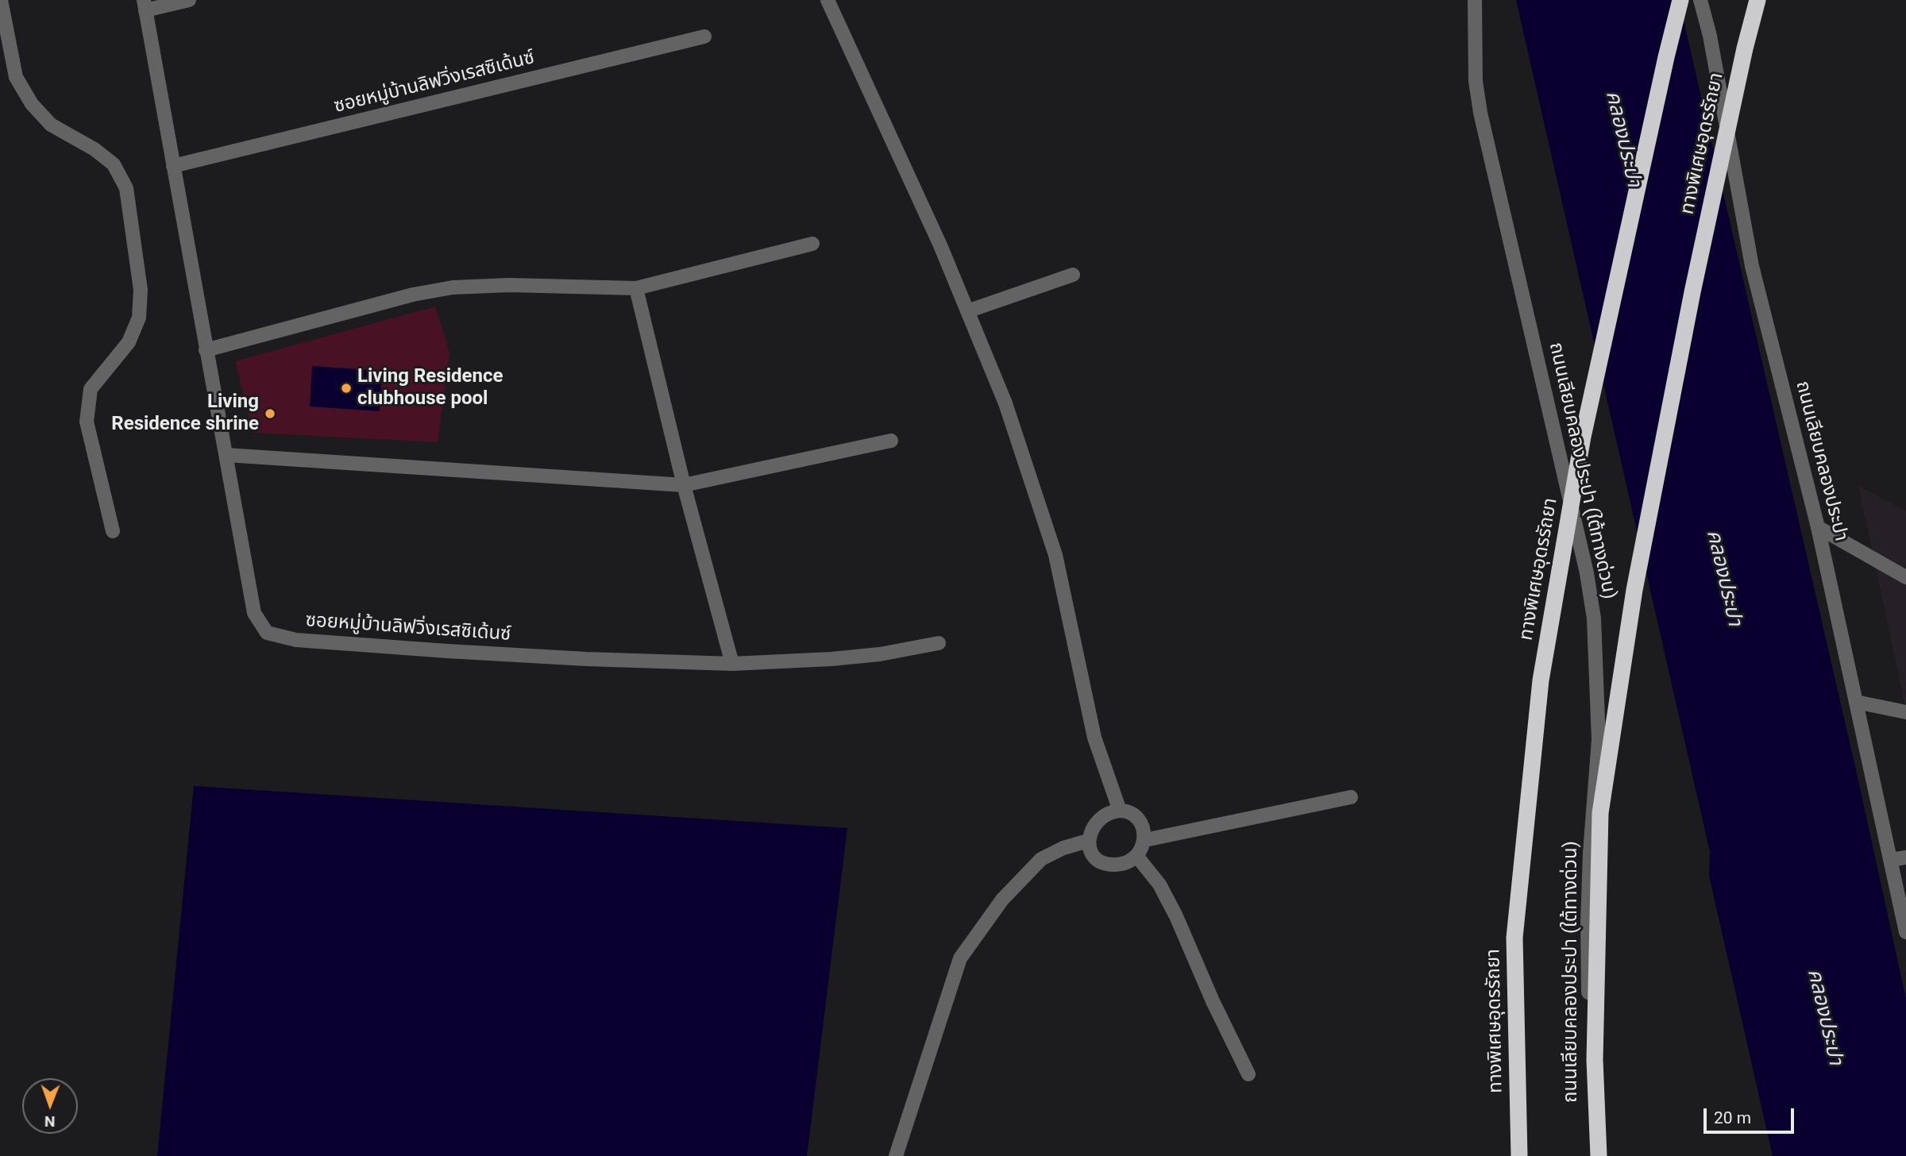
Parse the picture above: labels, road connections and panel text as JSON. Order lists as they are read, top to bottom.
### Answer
{
  "streets": {
    "highway": ["ทางพิเศษอุดรรัถยา"],
    "street": ["ซอยหมู่บ้านลิฟวิ่งเรสซิเด้นซ์", "ถนนเลียบคลองประปา", "ถนนเลียบคลองประปา (ใต้ทางด่วน)"]
  },
  "water": ["คลองประปา"],
  "places": ["Living Residence clubhouse pool", "Living Residence shrine"],
  "scale_bar": "20 m",
  "north": "bottom"
}
